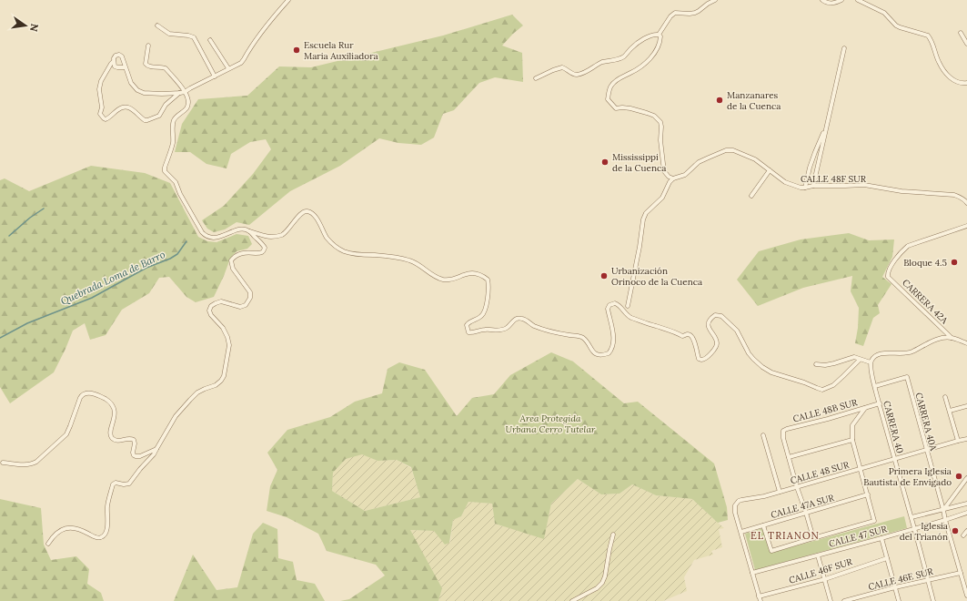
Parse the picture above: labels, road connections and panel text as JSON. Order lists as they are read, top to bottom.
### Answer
{
  "streets": {
    "street": [
      "CALLE 48F SUR",
      "CARRERA 42A",
      "CALLE 48B SUR",
      "CARRERA 40A",
      "CARRERA 40",
      "CALLE 48 SUR",
      "CALLE 47A SUR",
      "CALLE 47 SUR",
      "CALLE 46F SUR",
      "CALLE 46E SUR"
    ]
  },
  "crossings": [
    ["CALLE 48B SUR", "CARRERA 40"],
    ["CARRERA 40A", "CARRERA 40"],
    ["CARRERA 40A", "CALLE 48 SUR"],
    ["CARRERA 40A", "CALLE 47 SUR"],
    ["CARRERA 40A", "CALLE 46E SUR"],
    ["CARRERA 40", "CALLE 48 SUR"],
    ["CARRERA 40", "CALLE 47 SUR"],
    ["CARRERA 40", "CALLE 46E SUR"],
    ["CALLE 48 SUR", "CALLE 47A SUR"],
    ["CALLE 47A SUR", "CALLE 47 SUR"]
  ],
  "districts": ["EL TRIANON"],
  "water": ["Quebrada Loma de Barro"],
  "parks": ["Area Protegida Urbana Cerro Tutelar"],
  "places": [
    "Escuela Rur Maria Auxiliadora",
    "Manzanares de la Cuenca",
    "Mississippi de la Cuenca",
    "Bloque 4.5",
    "Urbanización Orinoco de la Cuenca",
    "Primera Iglesia Bautista de Envigado",
    "Iglesia del Trianón"
  ],
  "north": "right"
}
